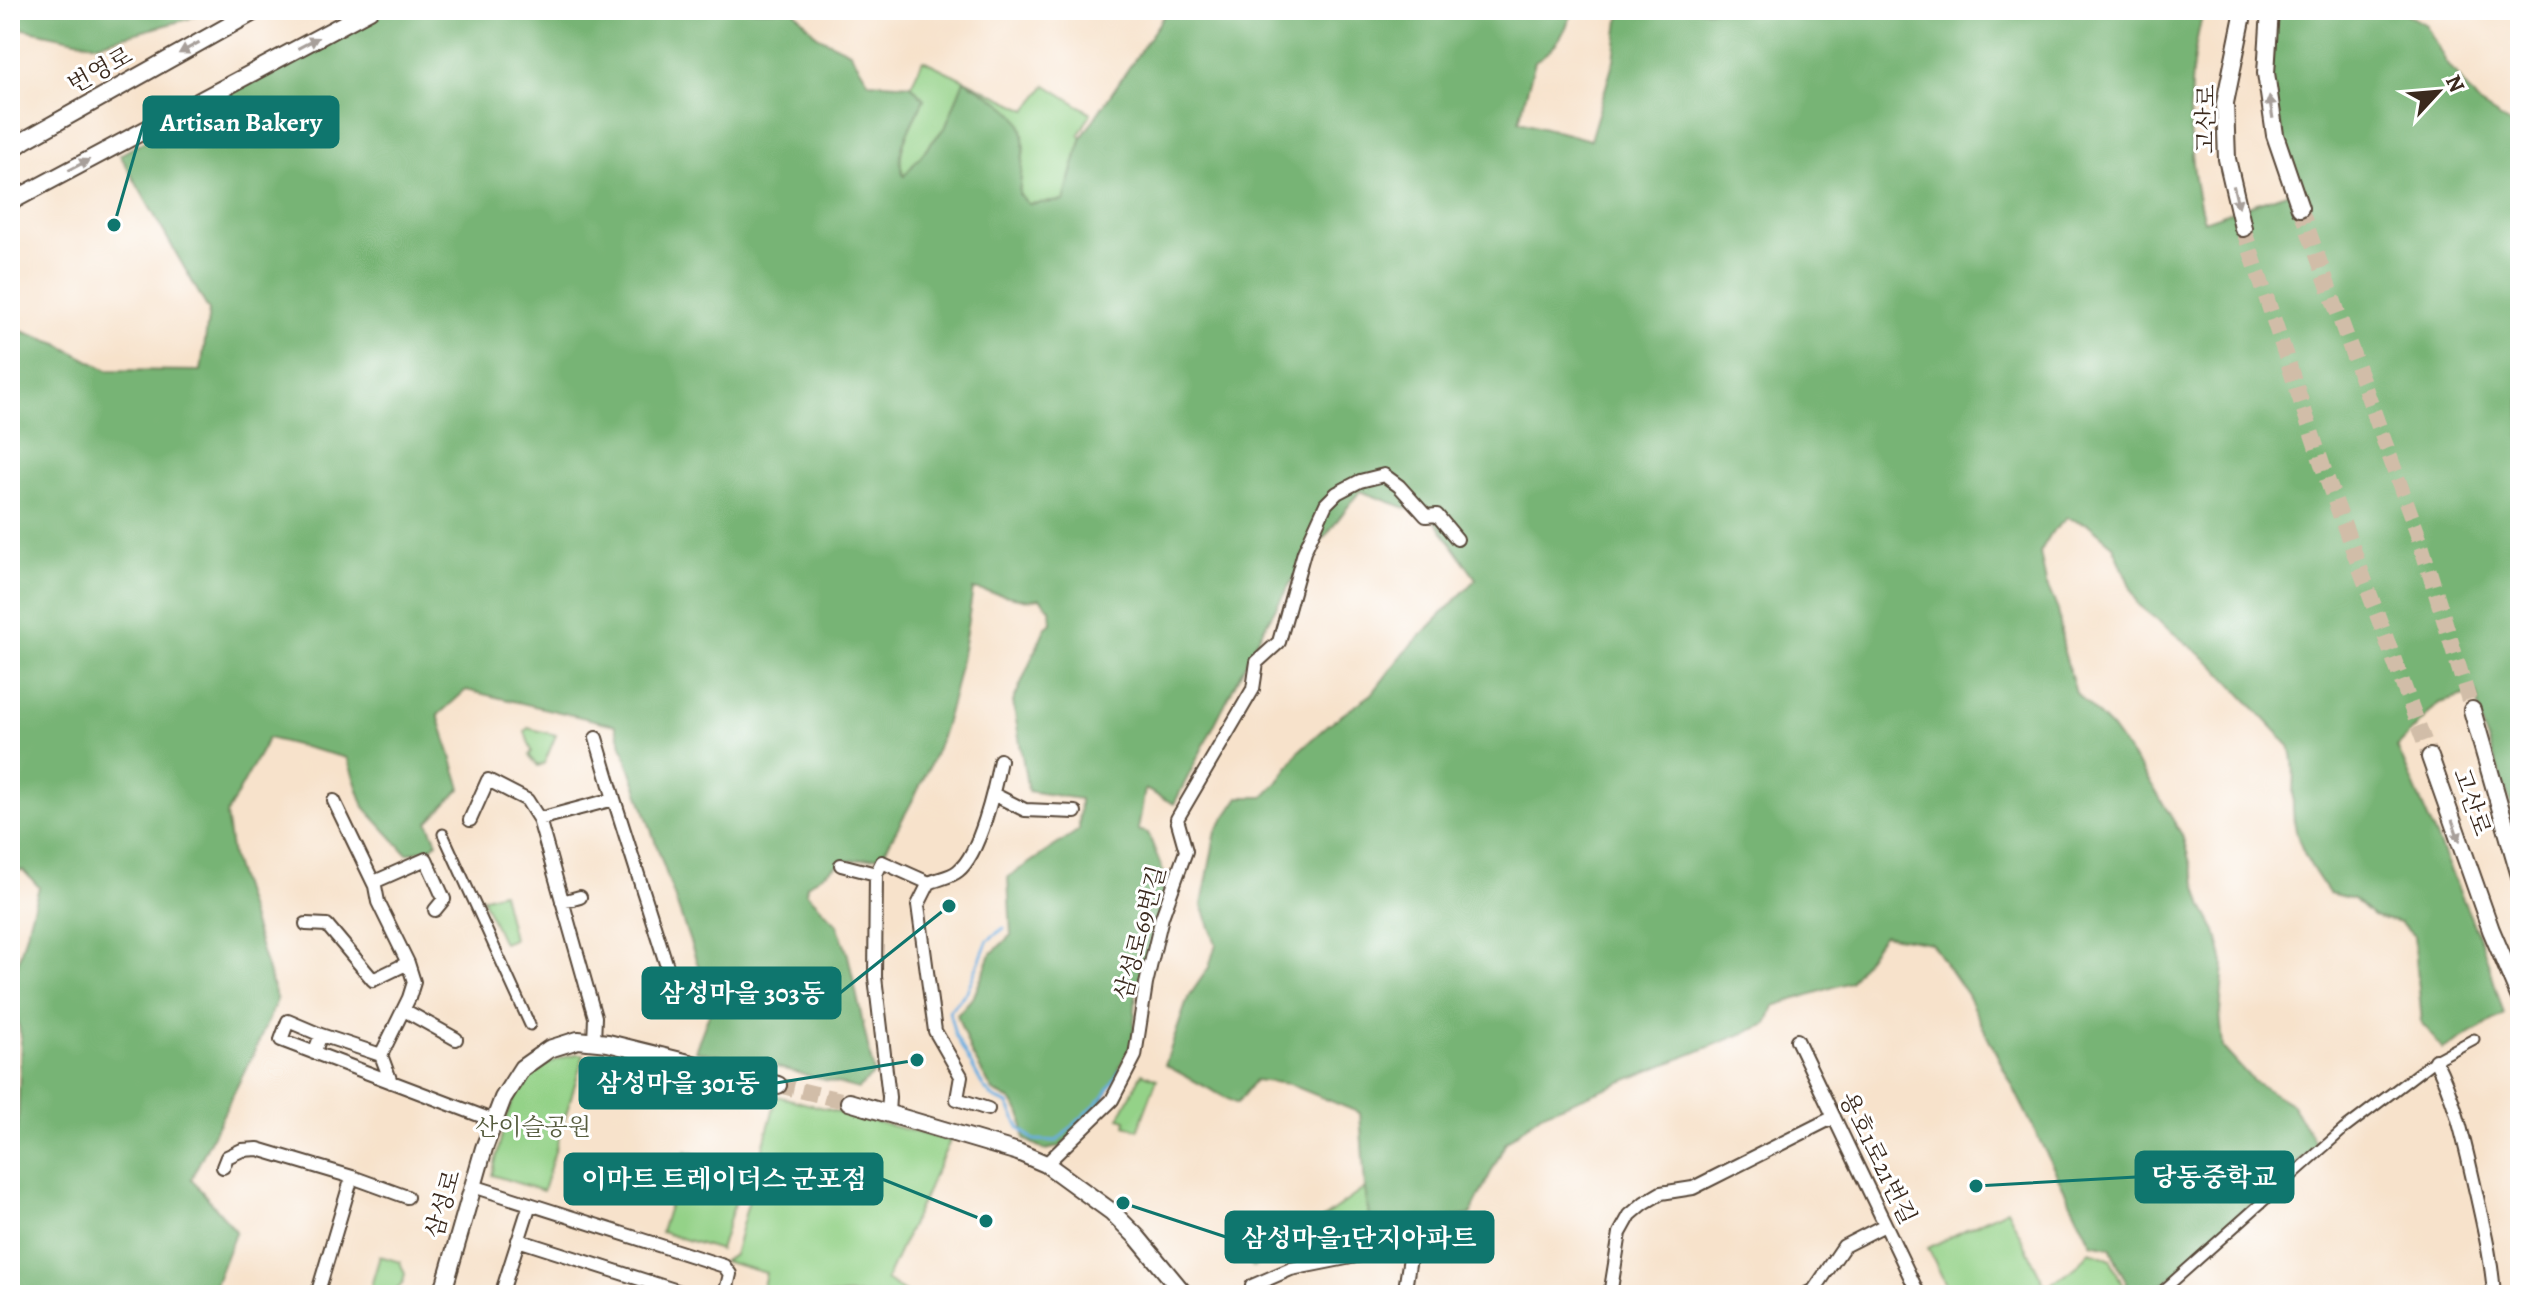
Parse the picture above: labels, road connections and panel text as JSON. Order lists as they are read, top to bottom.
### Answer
{
  "streets": {
    "street": [
      "번영로",
      "고산로",
      "삼성로69번길",
      "용호1로21번길",
      "삼성로"
    ]
  },
  "parks": ["산이슬공원"],
  "places": [
    "Artisan Bakery",
    "삼성마을 303동",
    "삼성마을 301동",
    "당동중학교",
    "삼성마을1단지아파트",
    "이마트 트레이더스 군포점"
  ],
  "north": "top right"
}
